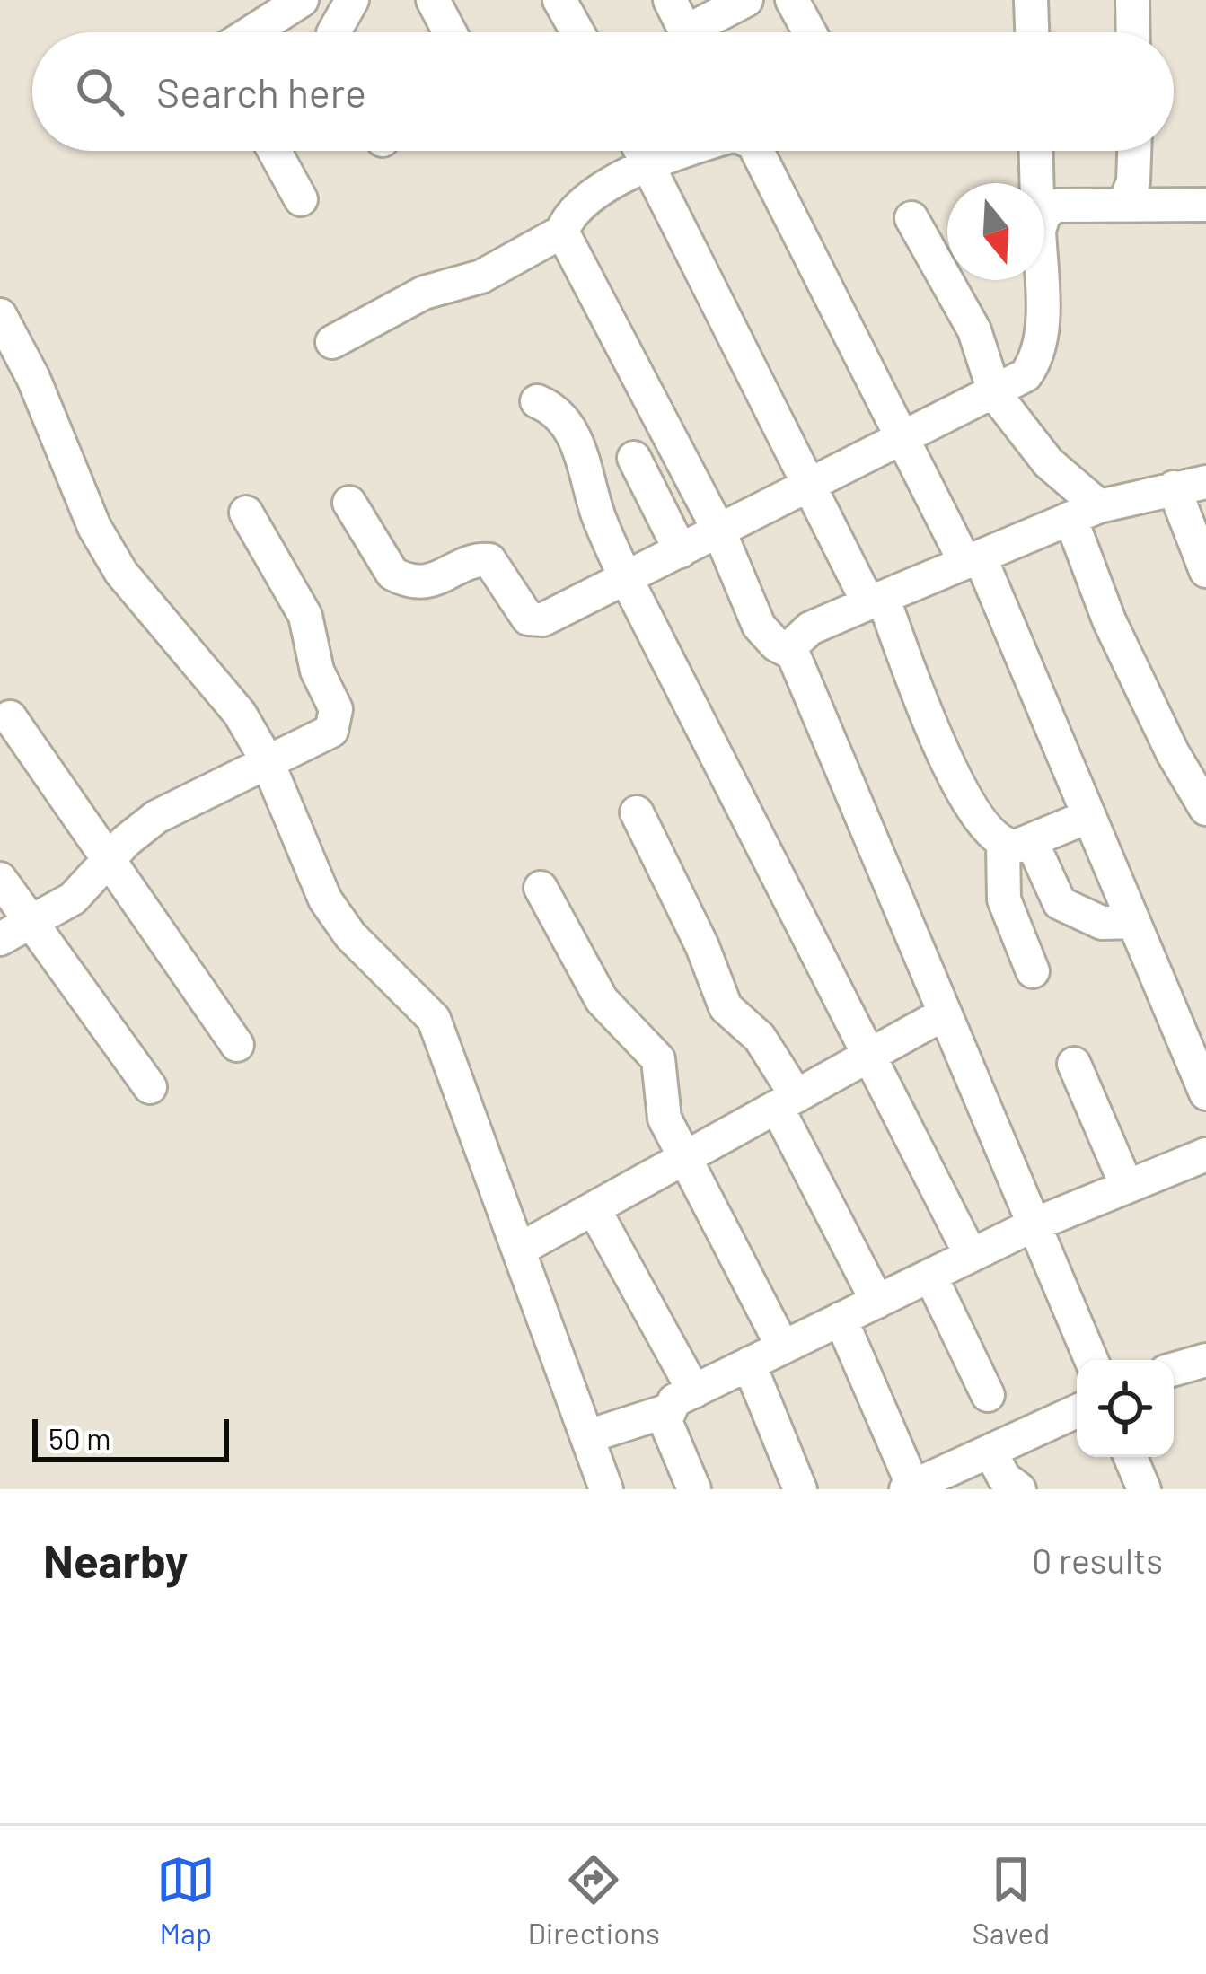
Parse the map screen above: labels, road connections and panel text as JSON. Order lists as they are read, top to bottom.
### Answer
{
  "scale_bar": "50 m",
  "north": "bottom",
  "page": {
    "search": "Search here",
    "scale": "50 m",
    "heading": ["Nearby", "0 results"],
    "nav": ["Map", "Directions", "Saved"]
  }
}
